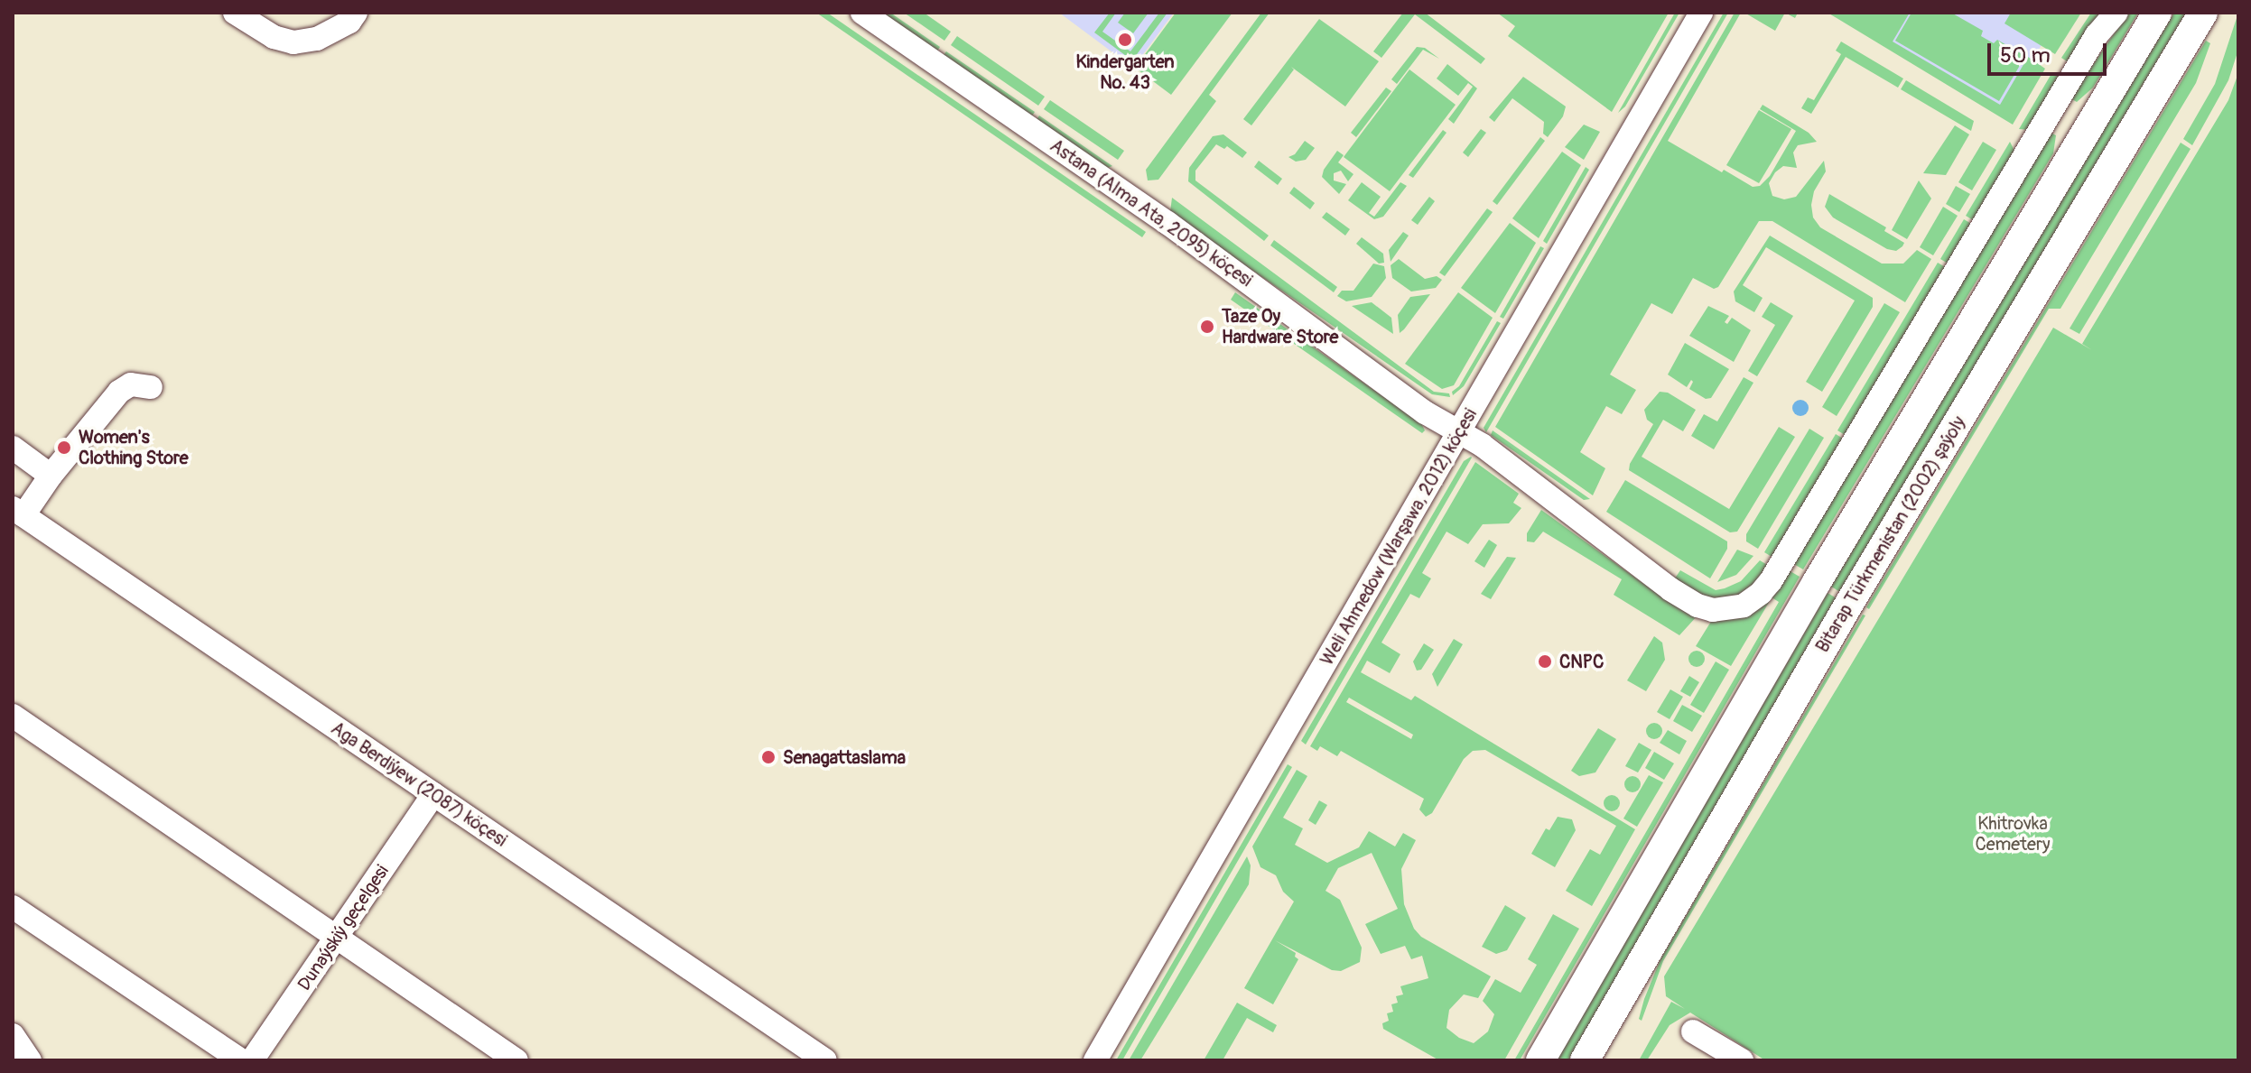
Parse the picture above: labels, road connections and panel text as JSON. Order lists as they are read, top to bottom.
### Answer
{
  "streets": {
    "main road": ["Bitarap Türkmenistan (2002) şaýoly"],
    "street": [
      "Astana (Alma Ata, 2095) köçesi",
      "Weli Ahmedow (Warşawa, 2012) köçesi",
      "Aga Berdiýew (2087) köçesi",
      "Dunaýskiý geçelgesi"
    ]
  },
  "crossings": [
    ["Astana (Alma Ata, 2095) köçesi", "Weli Ahmedow (Warşawa, 2012) köçesi"],
    ["Aga Berdiýew (2087) köçesi", "Dunaýskiý geçelgesi"]
  ],
  "parks": ["Khitrovka Cemetery"],
  "places": [
    "Kindergarten No. 43",
    "Taze Oy Hardware Store",
    "Women's Clothing Store",
    "CNPC",
    "Senagattaslama"
  ],
  "scale_bar": "50 m"
}
